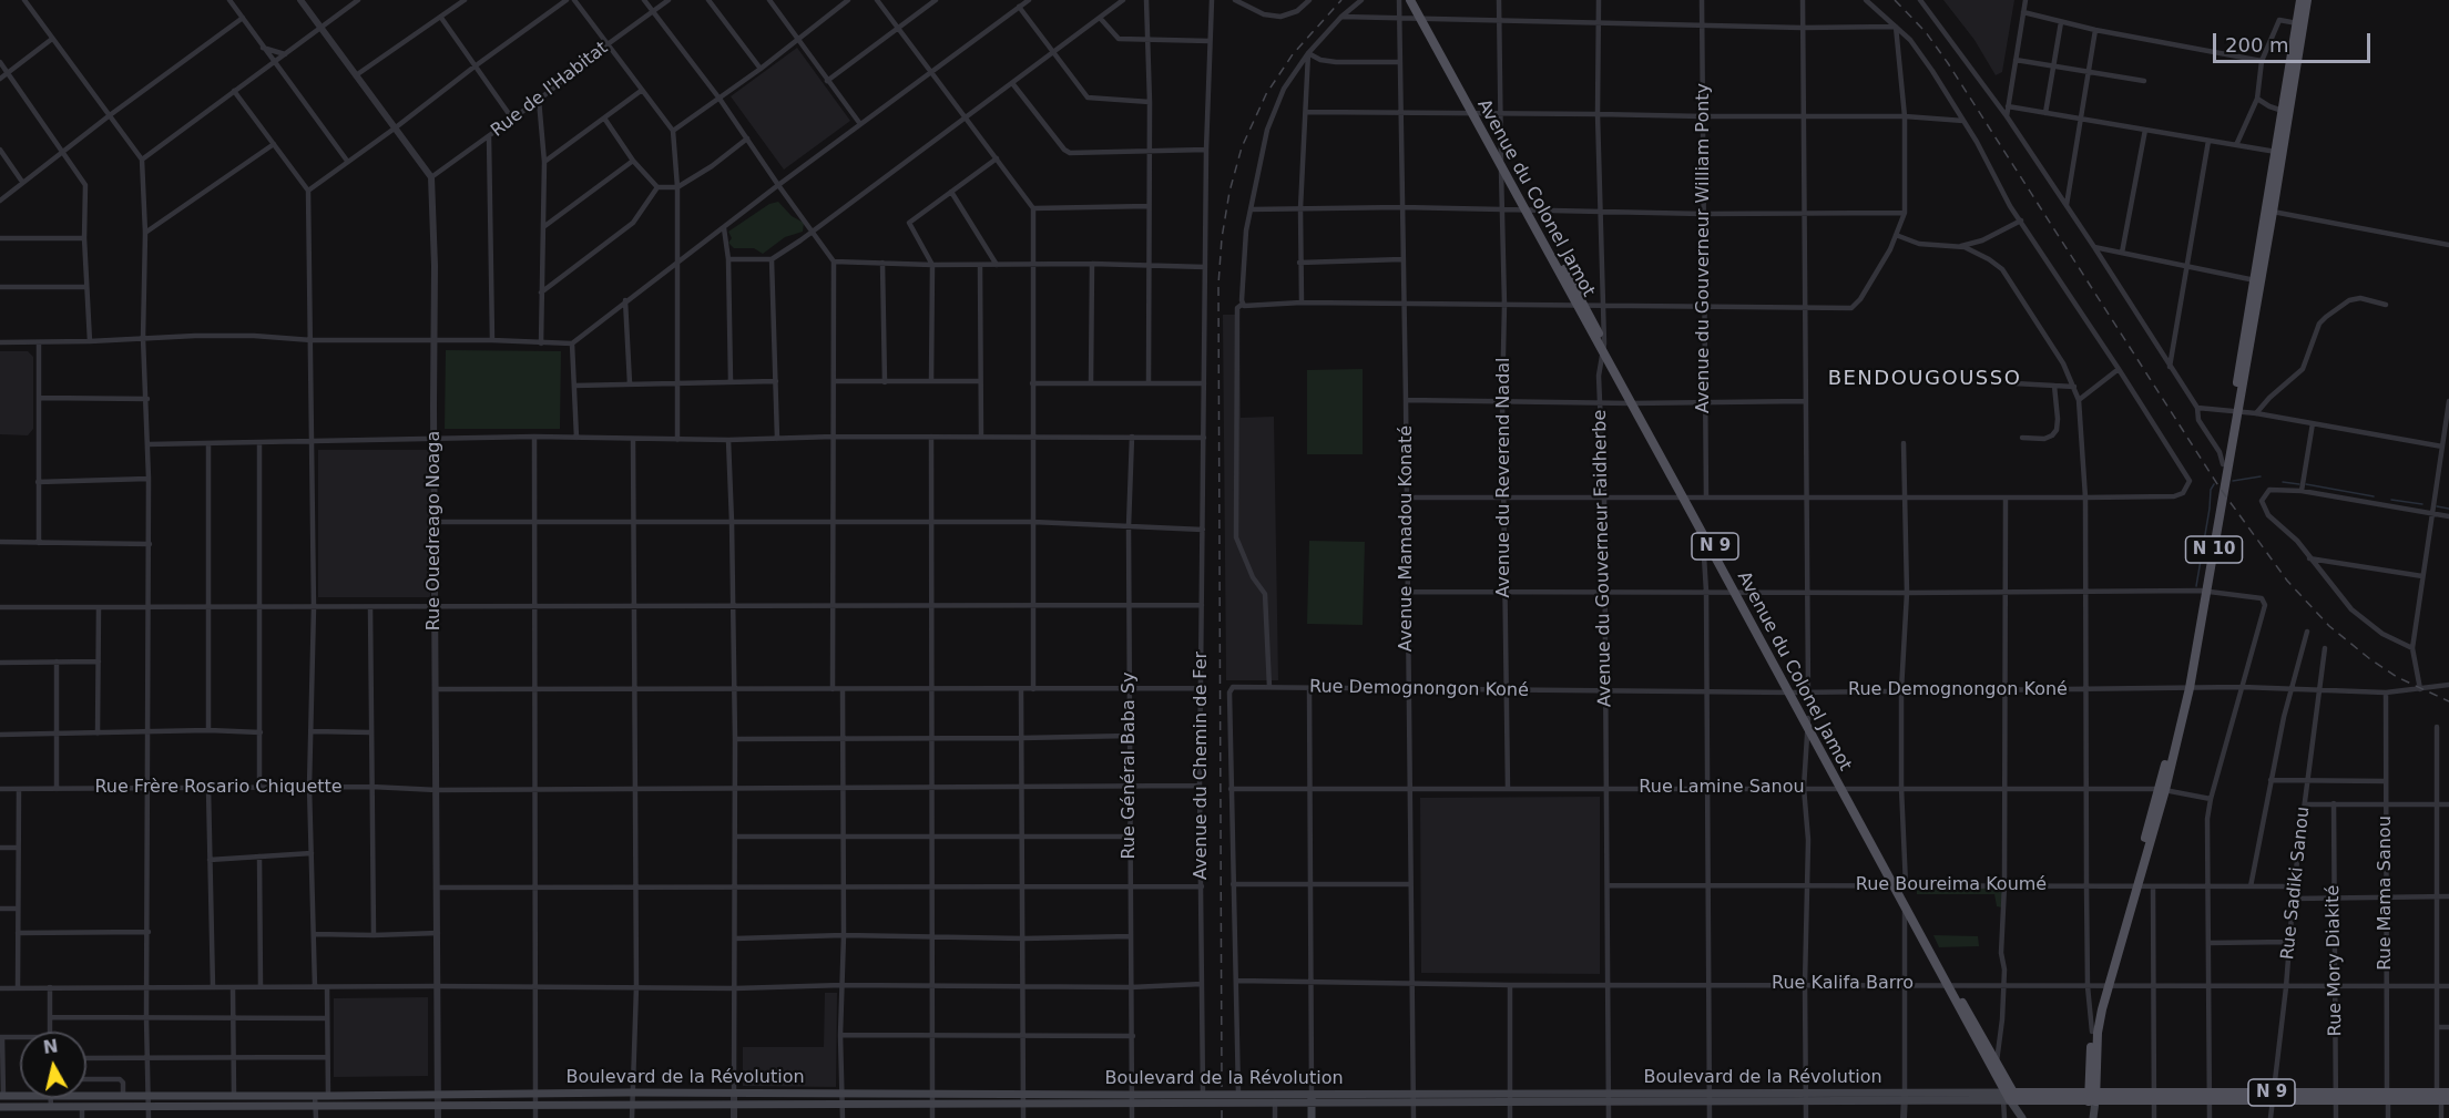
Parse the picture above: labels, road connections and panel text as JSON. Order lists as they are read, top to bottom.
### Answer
{
  "streets": {
    "main road": [
      "Avenue du Colonel Jamot",
      "N 9",
      "N 10",
      "Boulevard de la Révolution"
    ],
    "street": [
      "Rue de l'Habitat",
      "Avenue du Gouverneur William Ponty",
      "Avenue du Reverend Nadal",
      "Rue Ouedreago Noaga",
      "Avenue Mamadou Konaté",
      "Avenue du Gouverneur Faidherbe",
      "Rue Demognongon Koné",
      "Rue Général Baba Sy",
      "Avenue du Chemin de Fer",
      "Rue Frère Rosario Chiquette",
      "Rue Lamine Sanou",
      "Rue Sadiki Sanou",
      "Rue Boureima Koumé",
      "Rue Mama Sanou",
      "Rue Mory Diakité",
      "Rue Kalifa Barro"
    ]
  },
  "crossings": [
    ["Rue de l'Habitat", "Rue Ouedreago Noaga"],
    ["Avenue du Colonel Jamot", "Avenue du Reverend Nadal"],
    ["Avenue du Colonel Jamot", "Avenue du Gouverneur Faidherbe"],
    ["Avenue du Colonel Jamot", "Rue Demognongon Koné"],
    ["Avenue du Colonel Jamot", "Rue Lamine Sanou"],
    ["Avenue du Colonel Jamot", "Rue Boureima Koumé"],
    ["Avenue du Colonel Jamot", "Rue Kalifa Barro"],
    ["Avenue du Colonel Jamot", "Boulevard de la Révolution"],
    ["Avenue du Reverend Nadal", "Rue Demognongon Koné"],
    ["Avenue du Reverend Nadal", "Rue Lamine Sanou"],
    ["Rue Ouedreago Noaga", "Rue Frère Rosario Chiquette"],
    ["Rue Ouedreago Noaga", "Boulevard de la Révolution"],
    ["Avenue Mamadou Konaté", "Rue Demognongon Koné"],
    ["Avenue Mamadou Konaté", "Rue Lamine Sanou"],
    ["Avenue Mamadou Konaté", "Rue Kalifa Barro"],
    ["Avenue Mamadou Konaté", "Boulevard de la Révolution"],
    ["N 10", "Rue Demognongon Koné"],
    ["N 10", "Rue Lamine Sanou"],
    ["N 10", "Rue Boureima Koumé"],
    ["N 10", "Rue Kalifa Barro"],
    ["N 10", "Boulevard de la Révolution"],
    ["Avenue du Gouverneur Faidherbe", "Rue Demognongon Koné"],
    ["Avenue du Gouverneur Faidherbe", "Rue Lamine Sanou"],
    ["Avenue du Gouverneur Faidherbe", "Rue Boureima Koumé"],
    ["Avenue du Gouverneur Faidherbe", "Rue Kalifa Barro"],
    ["Avenue du Gouverneur Faidherbe", "Boulevard de la Révolution"],
    ["Rue Demognongon Koné", "Avenue du Chemin de Fer"],
    ["Rue Demognongon Koné", "Rue Sadiki Sanou"],
    ["Rue Demognongon Koné", "Rue Mama Sanou"],
    ["Rue Général Baba Sy", "Rue Frère Rosario Chiquette"],
    ["Rue Général Baba Sy", "Boulevard de la Révolution"],
    ["Avenue du Chemin de Fer", "Rue Frère Rosario Chiquette"],
    ["Avenue du Chemin de Fer", "Rue Lamine Sanou"],
    ["Avenue du Chemin de Fer", "Rue Kalifa Barro"],
    ["Avenue du Chemin de Fer", "Boulevard de la Révolution"],
    ["Rue Sadiki Sanou", "Rue Boureima Koumé"],
    ["Rue Sadiki Sanou", "Rue Kalifa Barro"],
    ["Rue Sadiki Sanou", "Boulevard de la Révolution"],
    ["Rue Mama Sanou", "Rue Kalifa Barro"],
    ["Rue Mama Sanou", "Boulevard de la Révolution"],
    ["Rue Mory Diakité", "Rue Kalifa Barro"],
    ["Rue Mory Diakité", "Boulevard de la Révolution"]
  ],
  "districts": ["BENDOUGOUSSO"],
  "scale_bar": "200 m",
  "north": "top"
}
